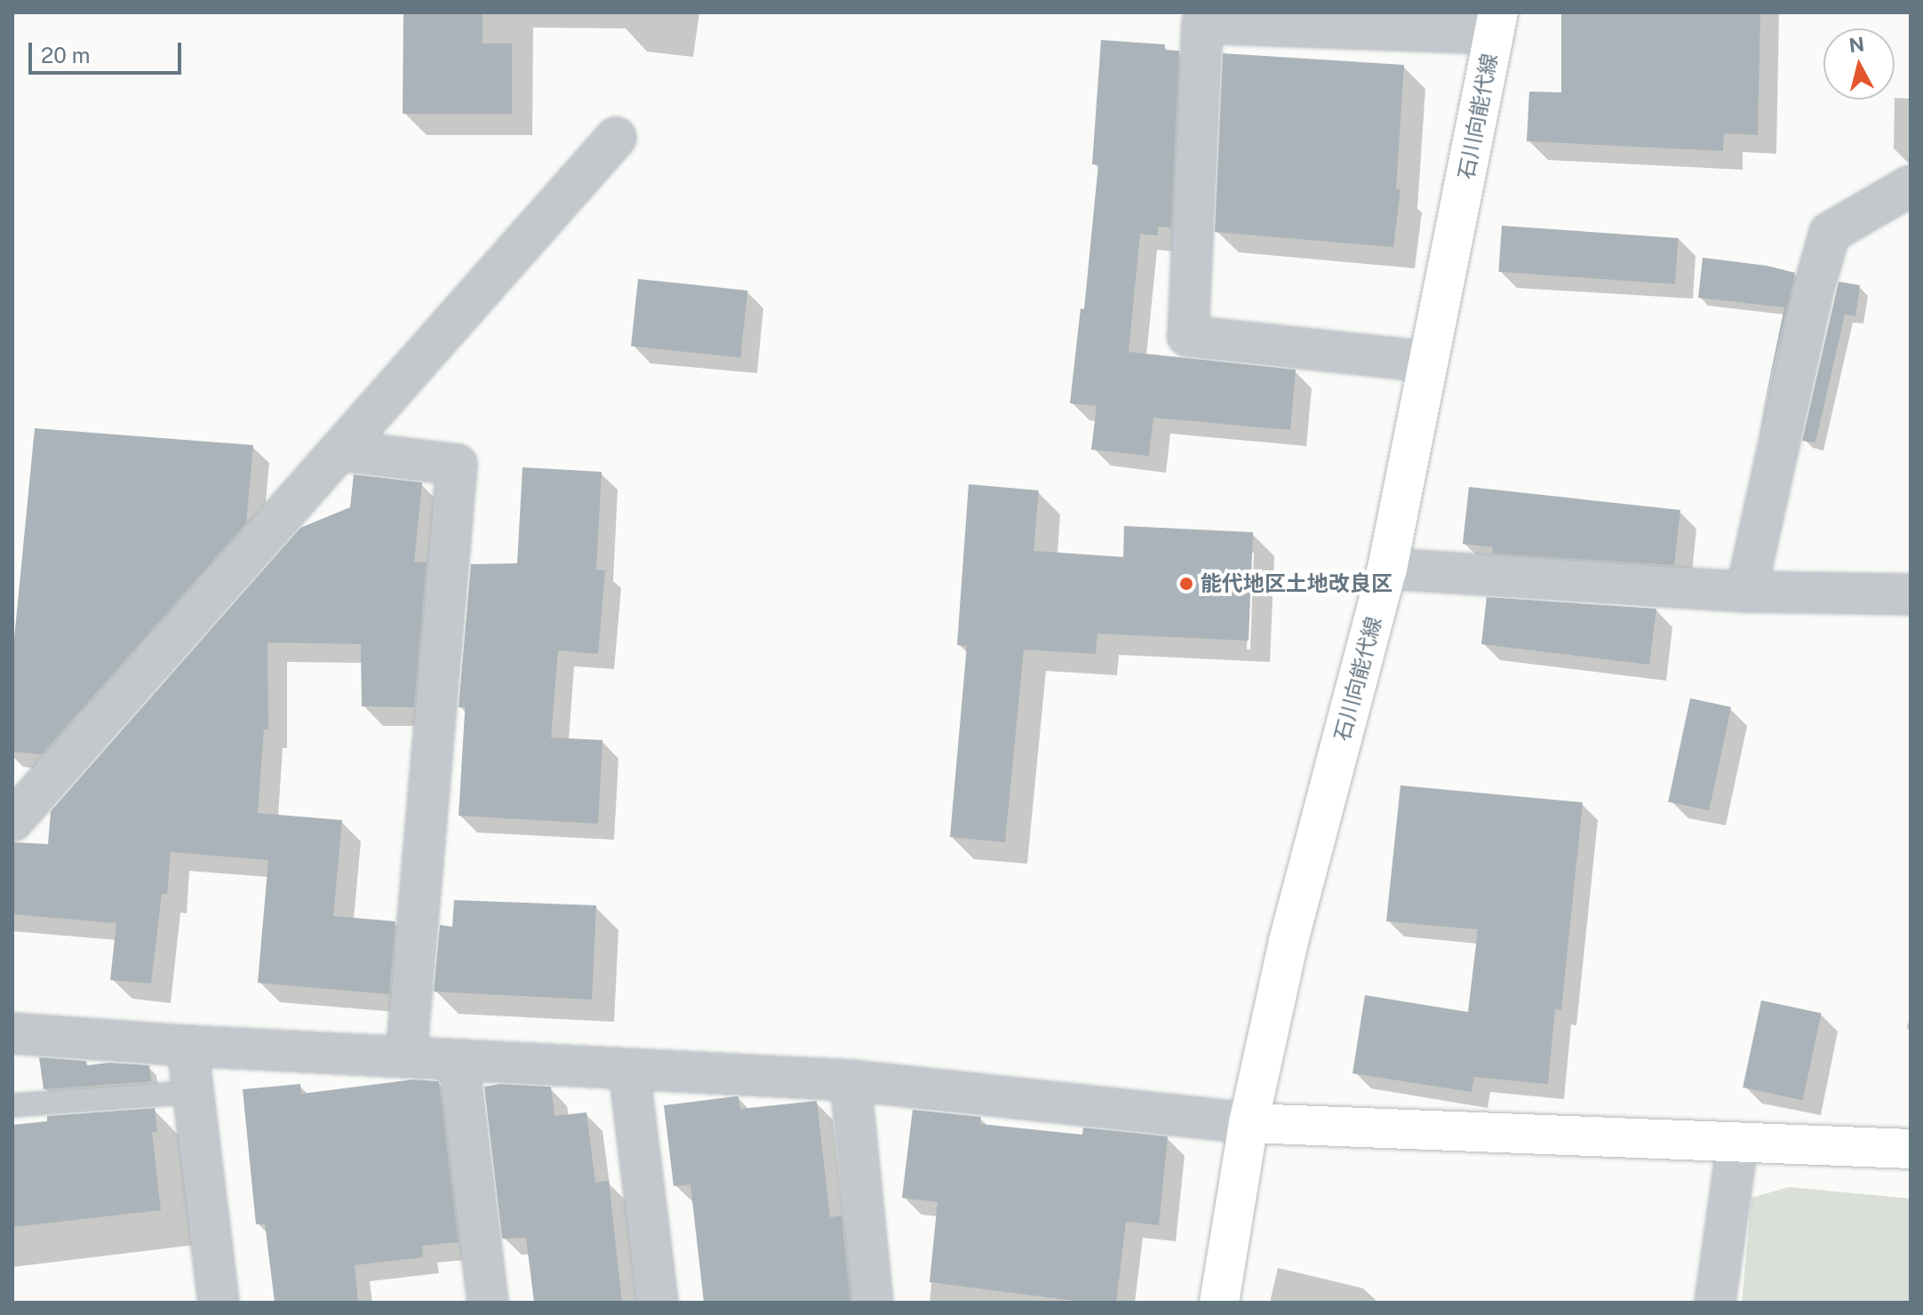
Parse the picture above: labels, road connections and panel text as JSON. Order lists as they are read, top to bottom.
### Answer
{
  "streets": {
    "main road": ["石川向能代線"]
  },
  "places": ["能代地区土地改良区"],
  "scale_bar": "20 m",
  "north": "top"
}
